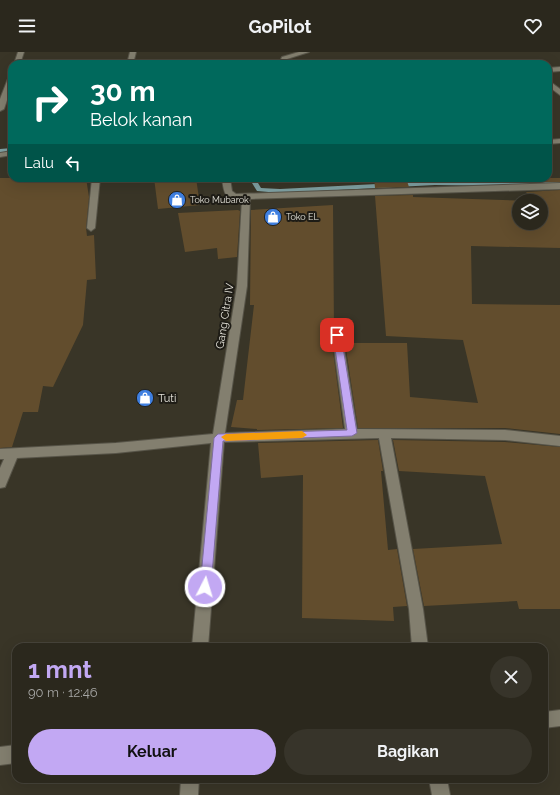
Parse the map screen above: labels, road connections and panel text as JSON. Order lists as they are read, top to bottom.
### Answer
{
  "streets": {
    "street": ["Gang Citra IV"]
  },
  "places": {
    "shop": ["Toko Mubarok", "Toko EL", "Tuti"]
  },
  "page": {
    "header": "GoPilot",
    "turn": ["30 m", "Belok kanan"],
    "then": "Lalu",
    "heading": ["1 mnt", "90 m · 12:46"],
    "buttons": ["Keluar", "Bagikan"]
  }
}
